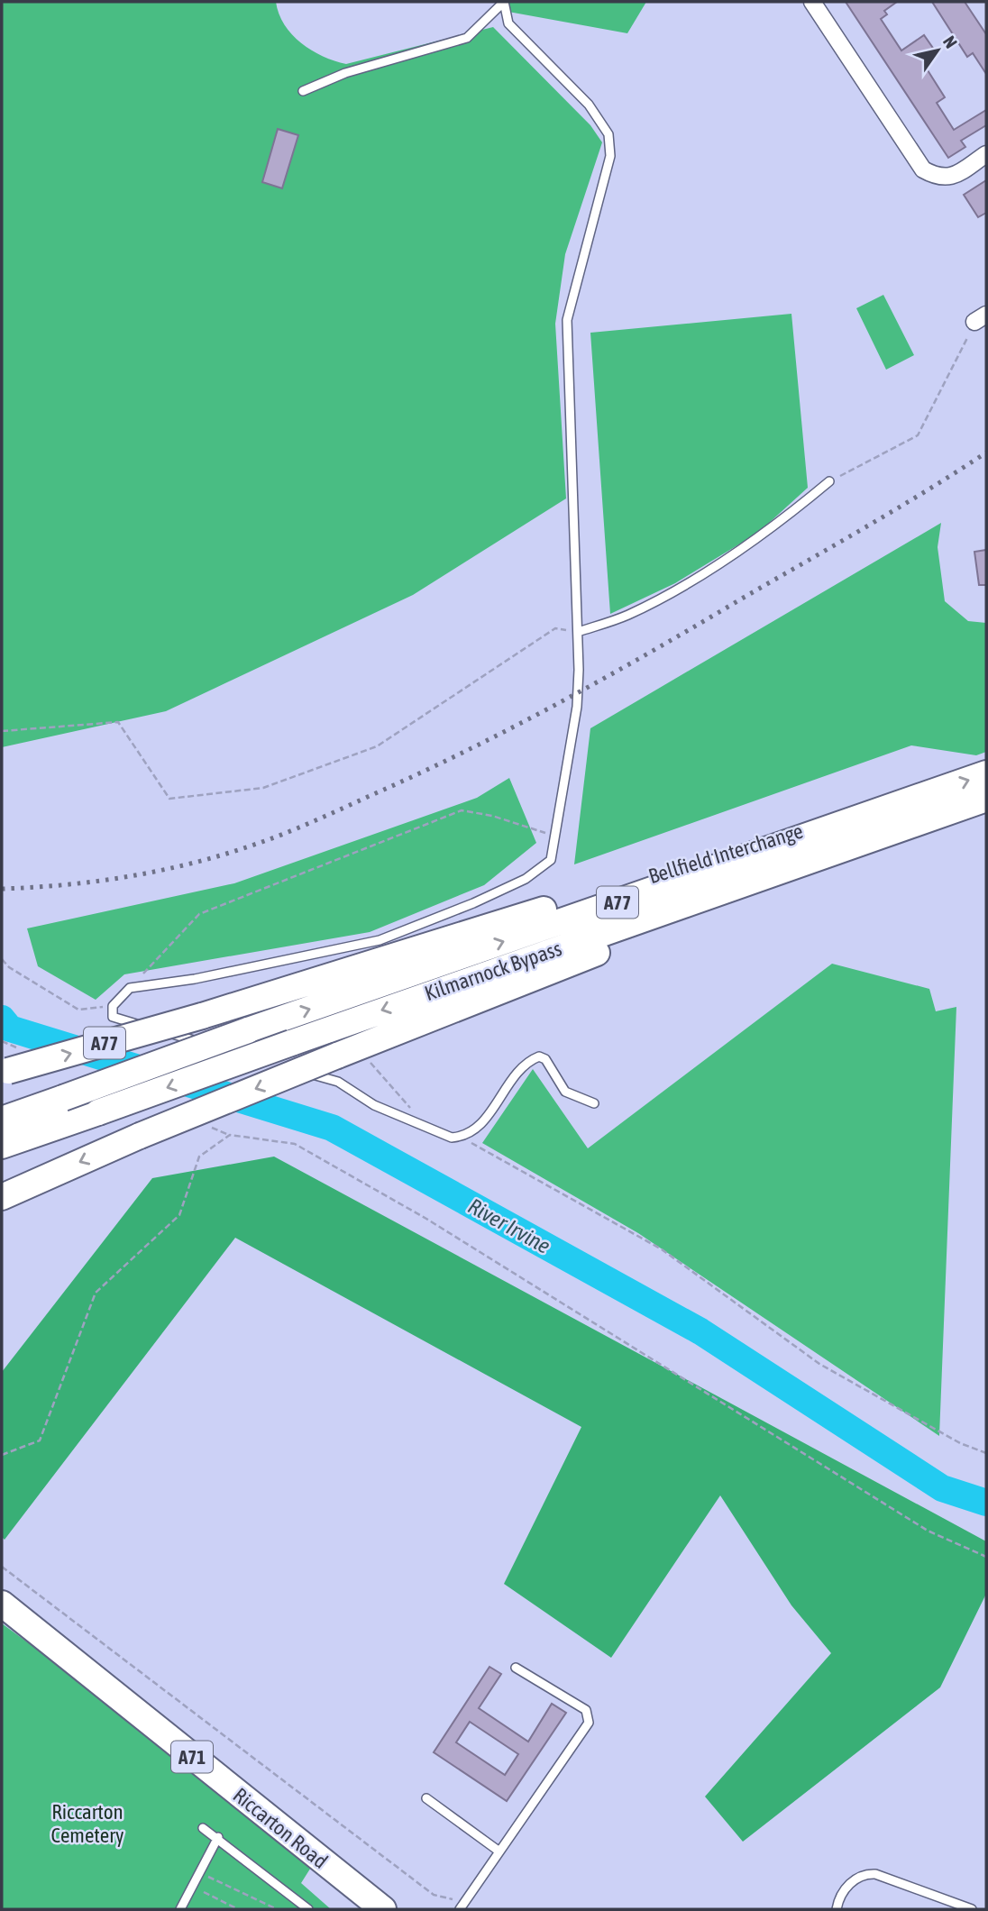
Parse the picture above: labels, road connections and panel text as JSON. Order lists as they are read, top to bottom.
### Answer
{
  "streets": {
    "main road": [
      "Bellfield Interchange",
      "A77",
      "Kilmarnock Bypass",
      "A71",
      "Riccarton Road"
    ]
  },
  "crossings": [
    ["Bellfield Interchange", "A77"],
    ["Bellfield Interchange", "Kilmarnock Bypass"],
    ["A77", "Kilmarnock Bypass"]
  ],
  "water": ["River Irvine"],
  "parks": ["Riccarton Cemetery"],
  "north": "top right"
}
